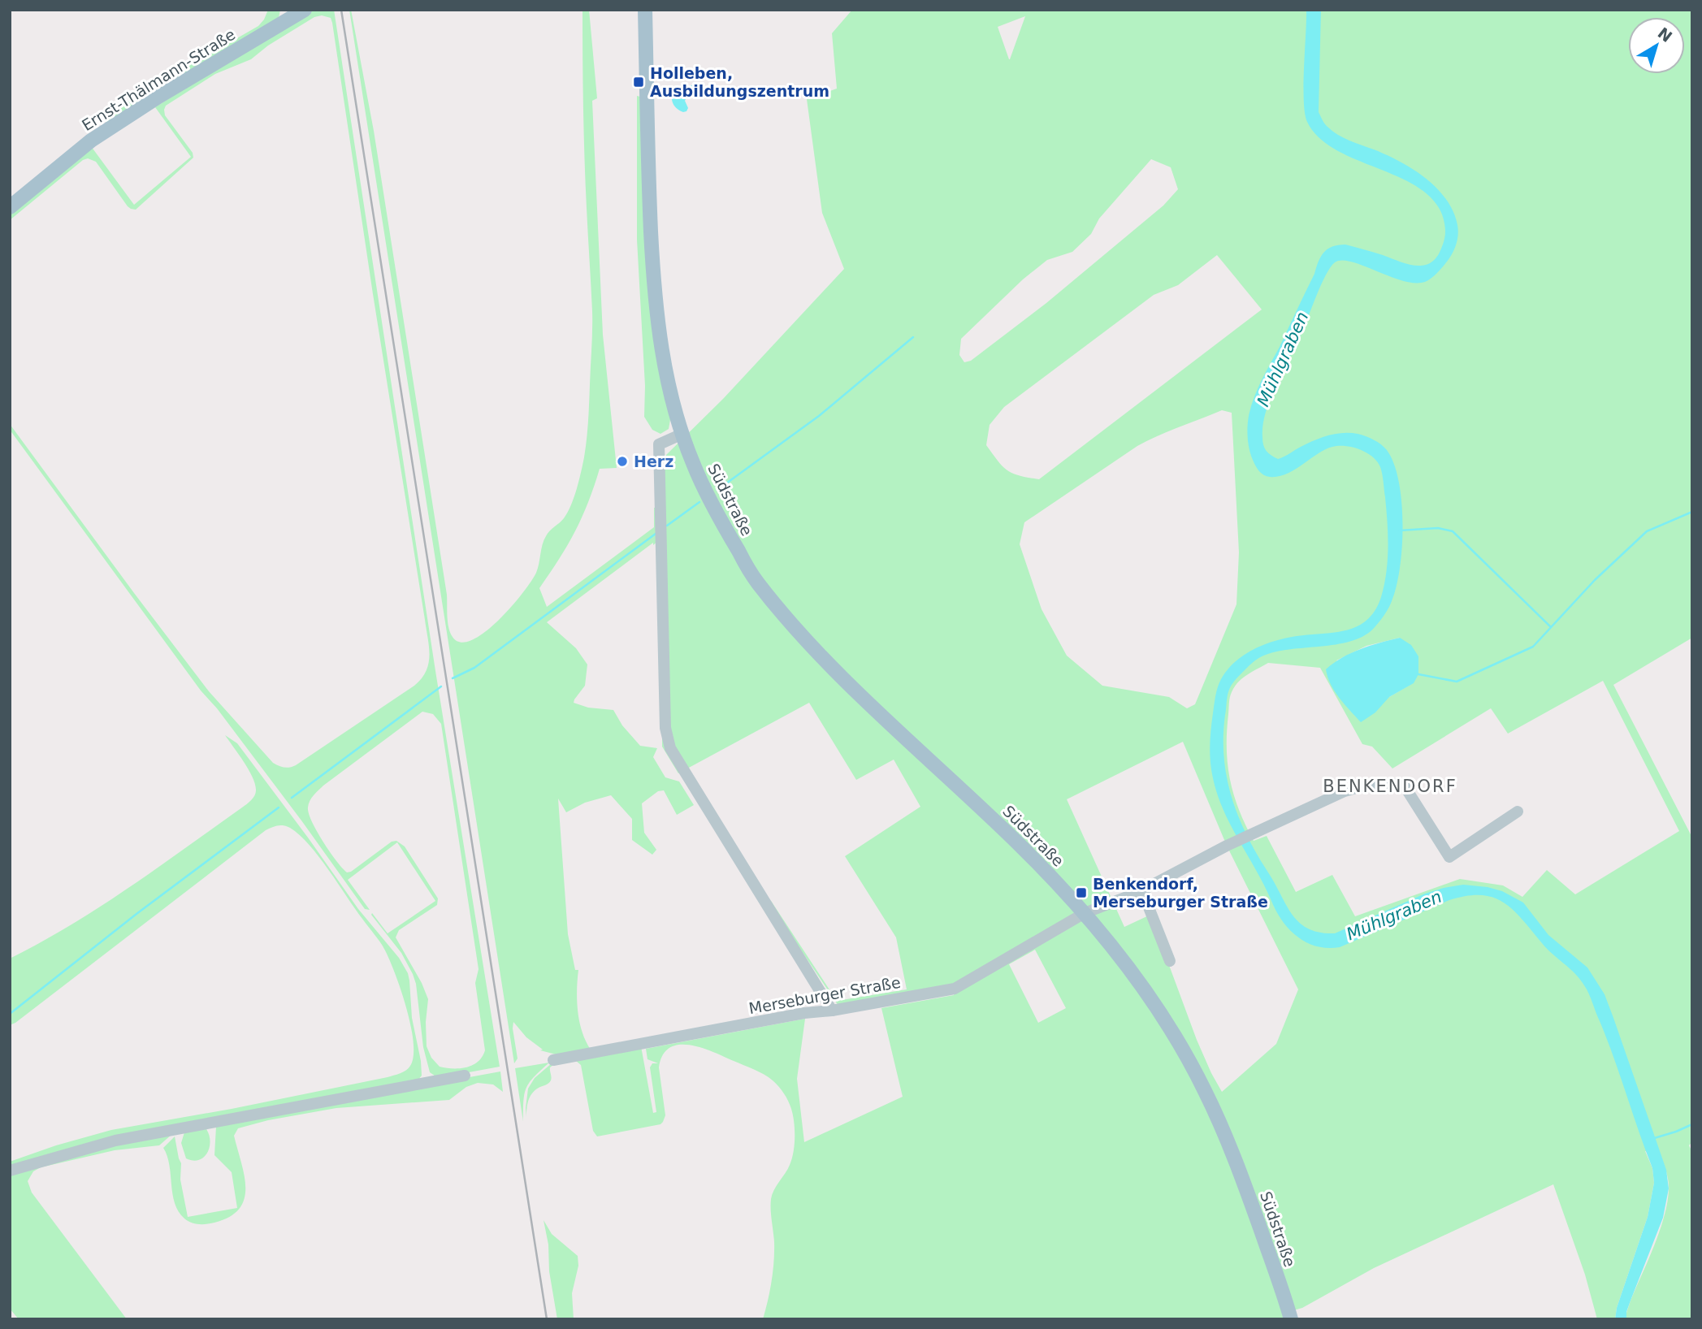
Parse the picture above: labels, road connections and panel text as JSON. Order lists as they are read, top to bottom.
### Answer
{
  "streets": {
    "main road": ["Ernst-Thälmann-Straße", "Südstraße"],
    "street": ["Merseburger Straße"]
  },
  "crossings": [
    ["Südstraße", "Merseburger Straße"]
  ],
  "districts": ["BENKENDORF"],
  "water": ["Mühlgraben"],
  "places": {
    "transit": ["Holleben, Ausbildungszentrum", "Benkendorf, Merseburger Straße"],
    "other": ["Herz"]
  },
  "north": "top right"
}
